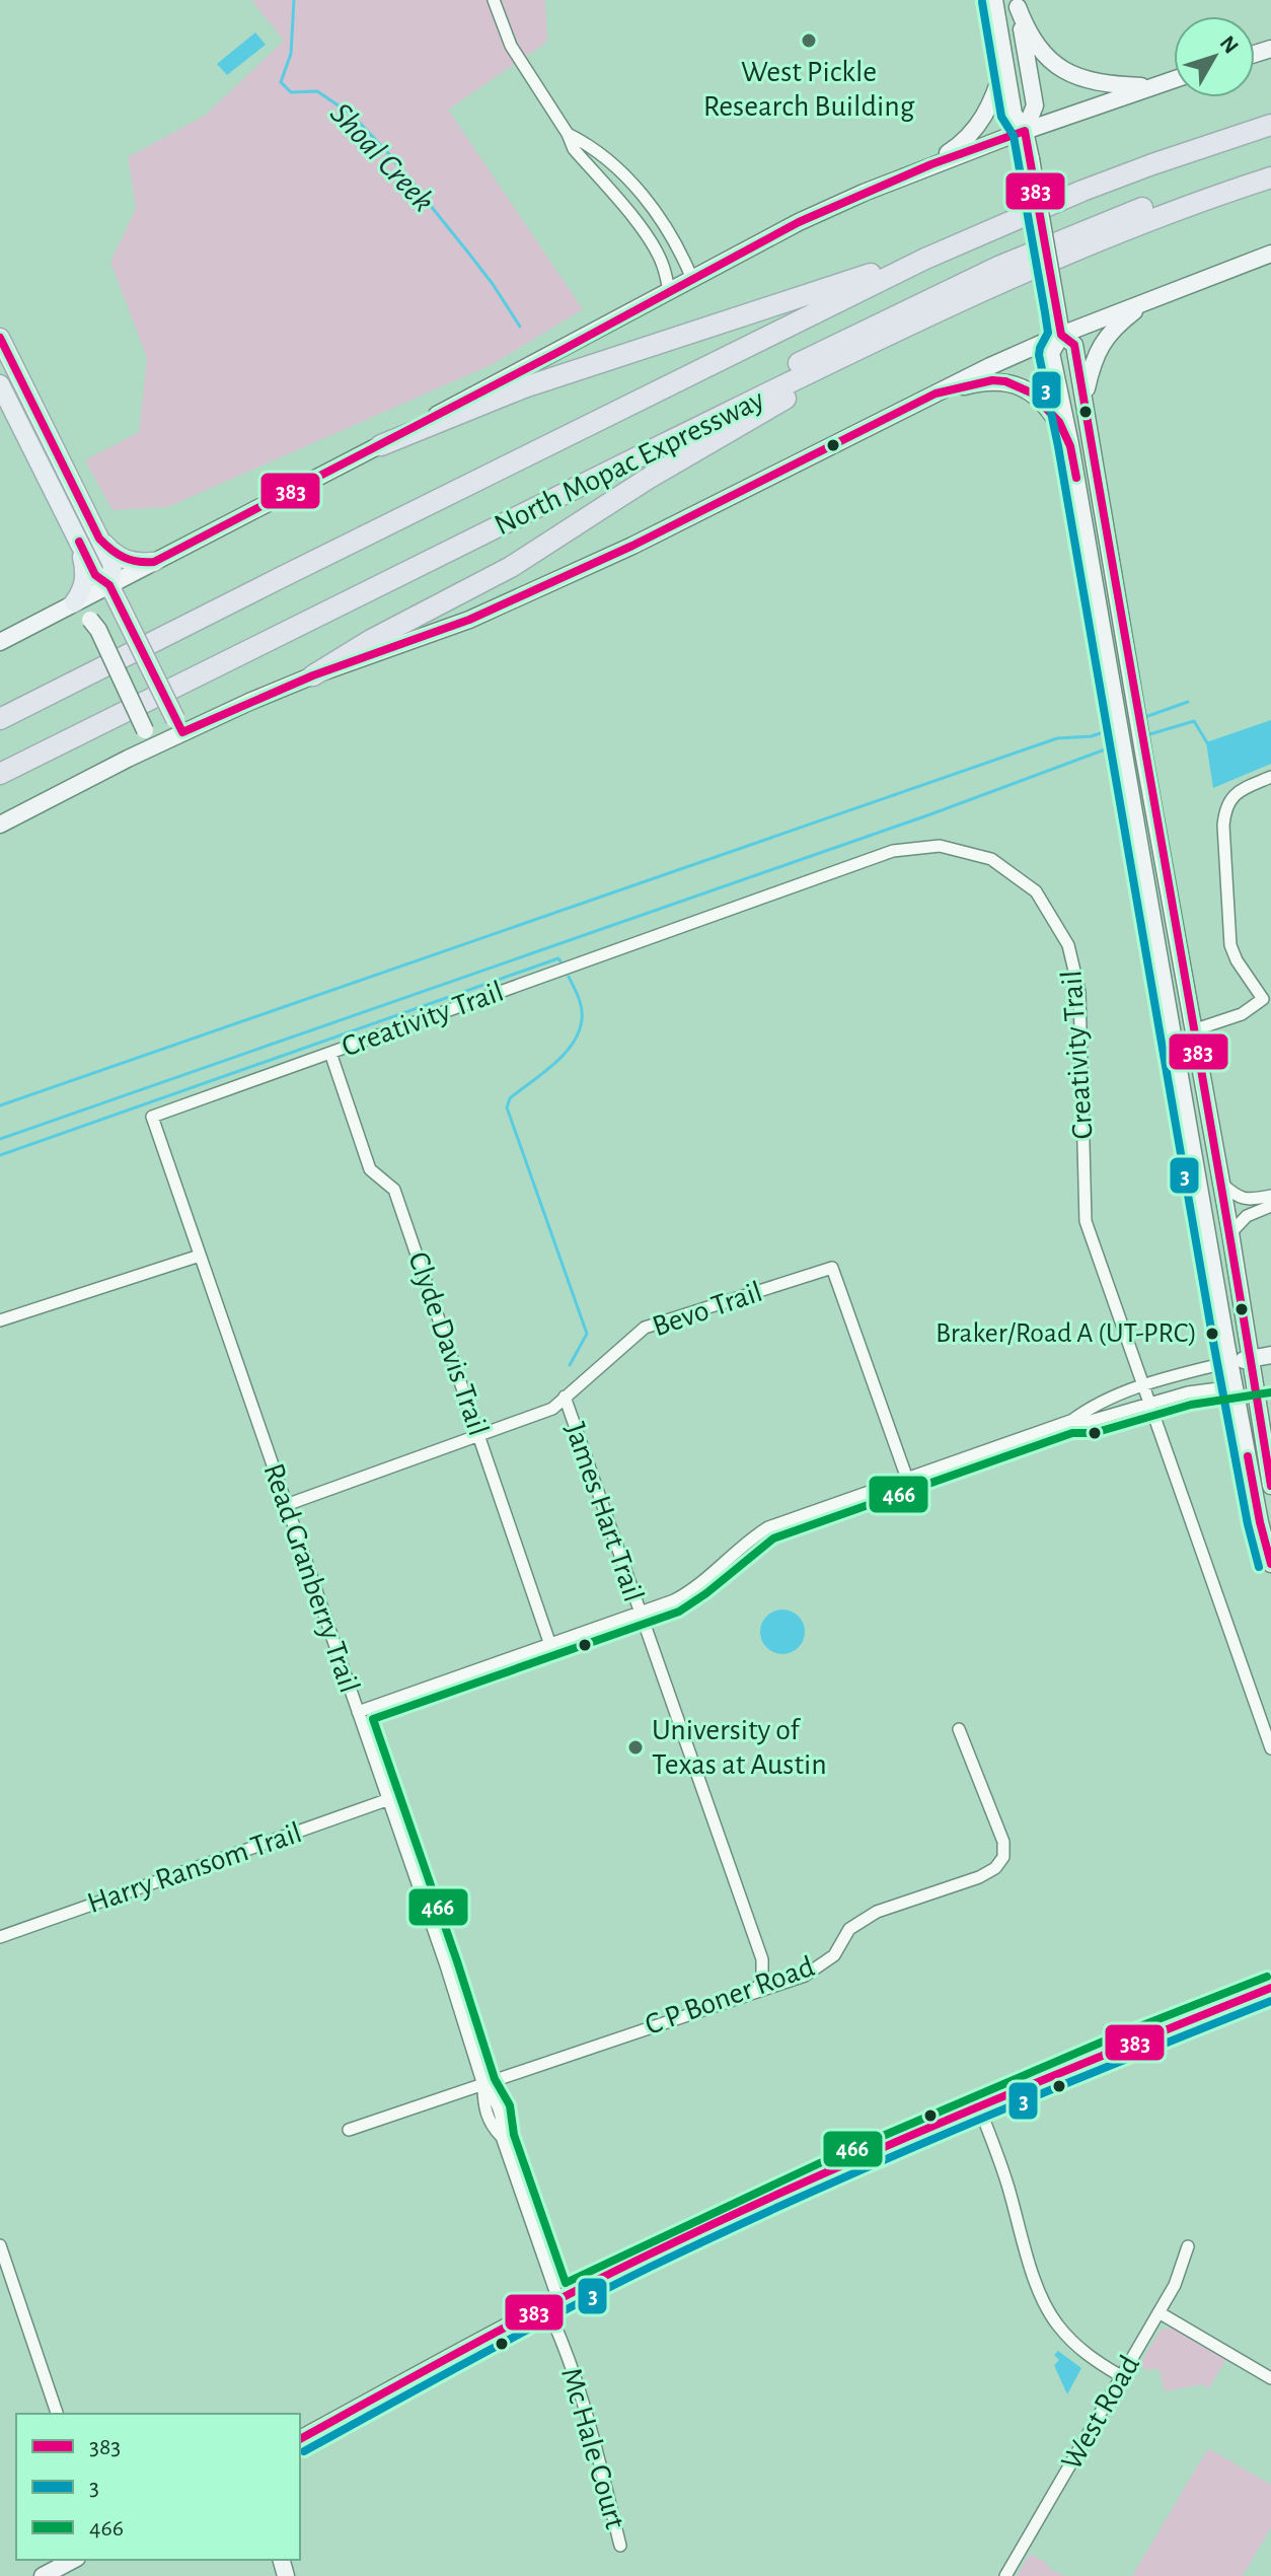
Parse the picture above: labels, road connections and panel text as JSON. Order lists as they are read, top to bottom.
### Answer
{
  "streets": {
    "highway": ["North Mopac Expressway"],
    "street": [
      "Creativity Trail",
      "Bevo Trail",
      "Clyde Davis Trail",
      "James Hart Trail",
      "Read Granberry Trail",
      "Harry Ransom Trail",
      "C P Boner Road",
      "West Road",
      "Mc Hale Court"
    ]
  },
  "crossings": [
    ["Creativity Trail", "Clyde Davis Trail"],
    ["Creativity Trail", "Read Granberry Trail"],
    ["Bevo Trail", "Clyde Davis Trail"],
    ["Bevo Trail", "James Hart Trail"],
    ["Bevo Trail", "Read Granberry Trail"],
    ["James Hart Trail", "C P Boner Road"],
    ["Read Granberry Trail", "Harry Ransom Trail"],
    ["Read Granberry Trail", "C P Boner Road"],
    ["Read Granberry Trail", "Mc Hale Court"]
  ],
  "water": ["Shoal Creek"],
  "places": ["West Pickle Research Building", "Braker/Road A (UT-PRC)", "University of Texas at Austin"],
  "lines": ["transit line 3", "transit line 383", "transit line 466"],
  "legend": ["383", "3", "466"],
  "north": "top right"
}
